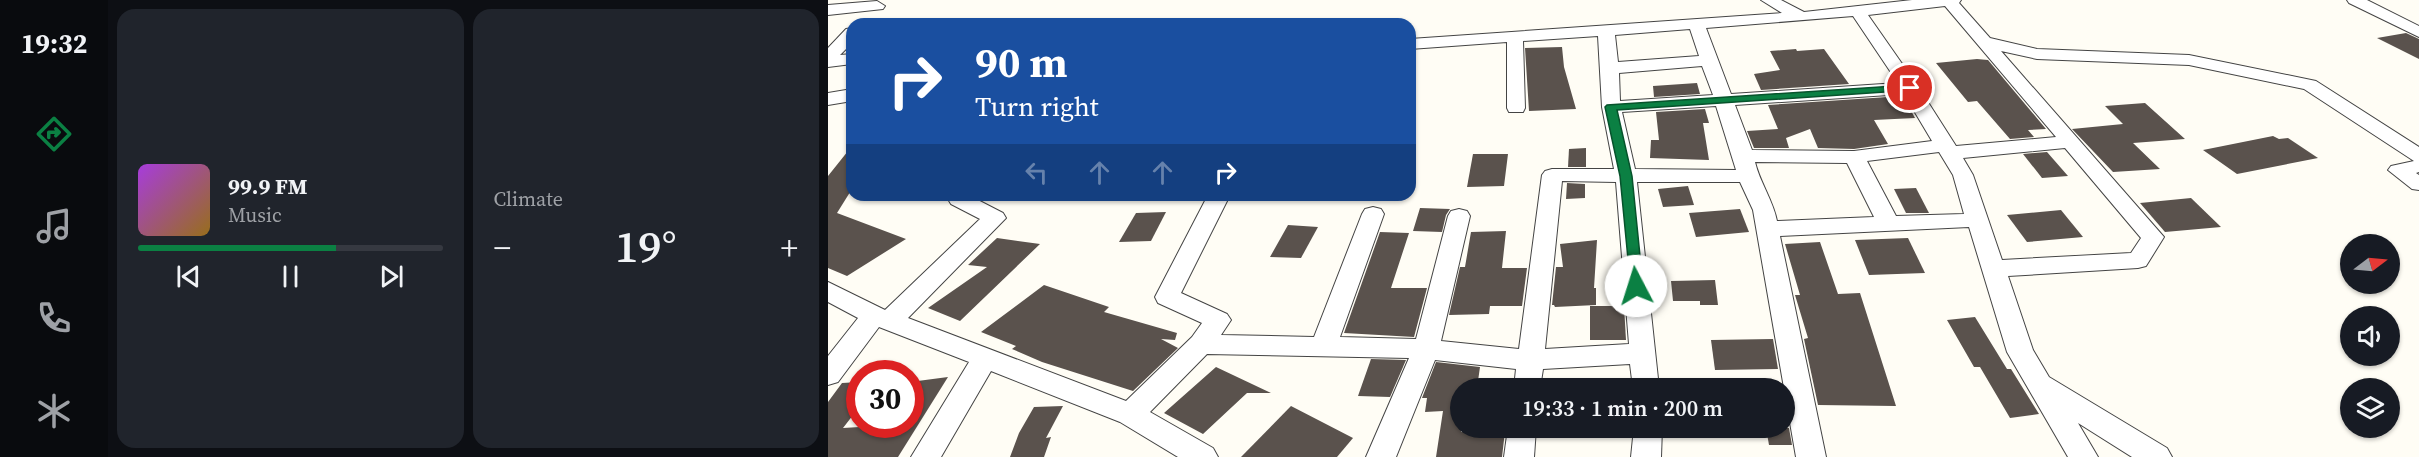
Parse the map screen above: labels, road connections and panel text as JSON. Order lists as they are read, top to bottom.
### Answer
{
  "north": "right",
  "page": {
    "tabs": "19:32",
    "tile": "Climate",
    "turn": ["90 m", "Turn right"],
    "song": ["99.9 FM", "Music"],
    "heat": ["−", "19°", "+"],
    "limit": "30",
    "trip": "19:33 · 1 min · 200 m"
  }
}
